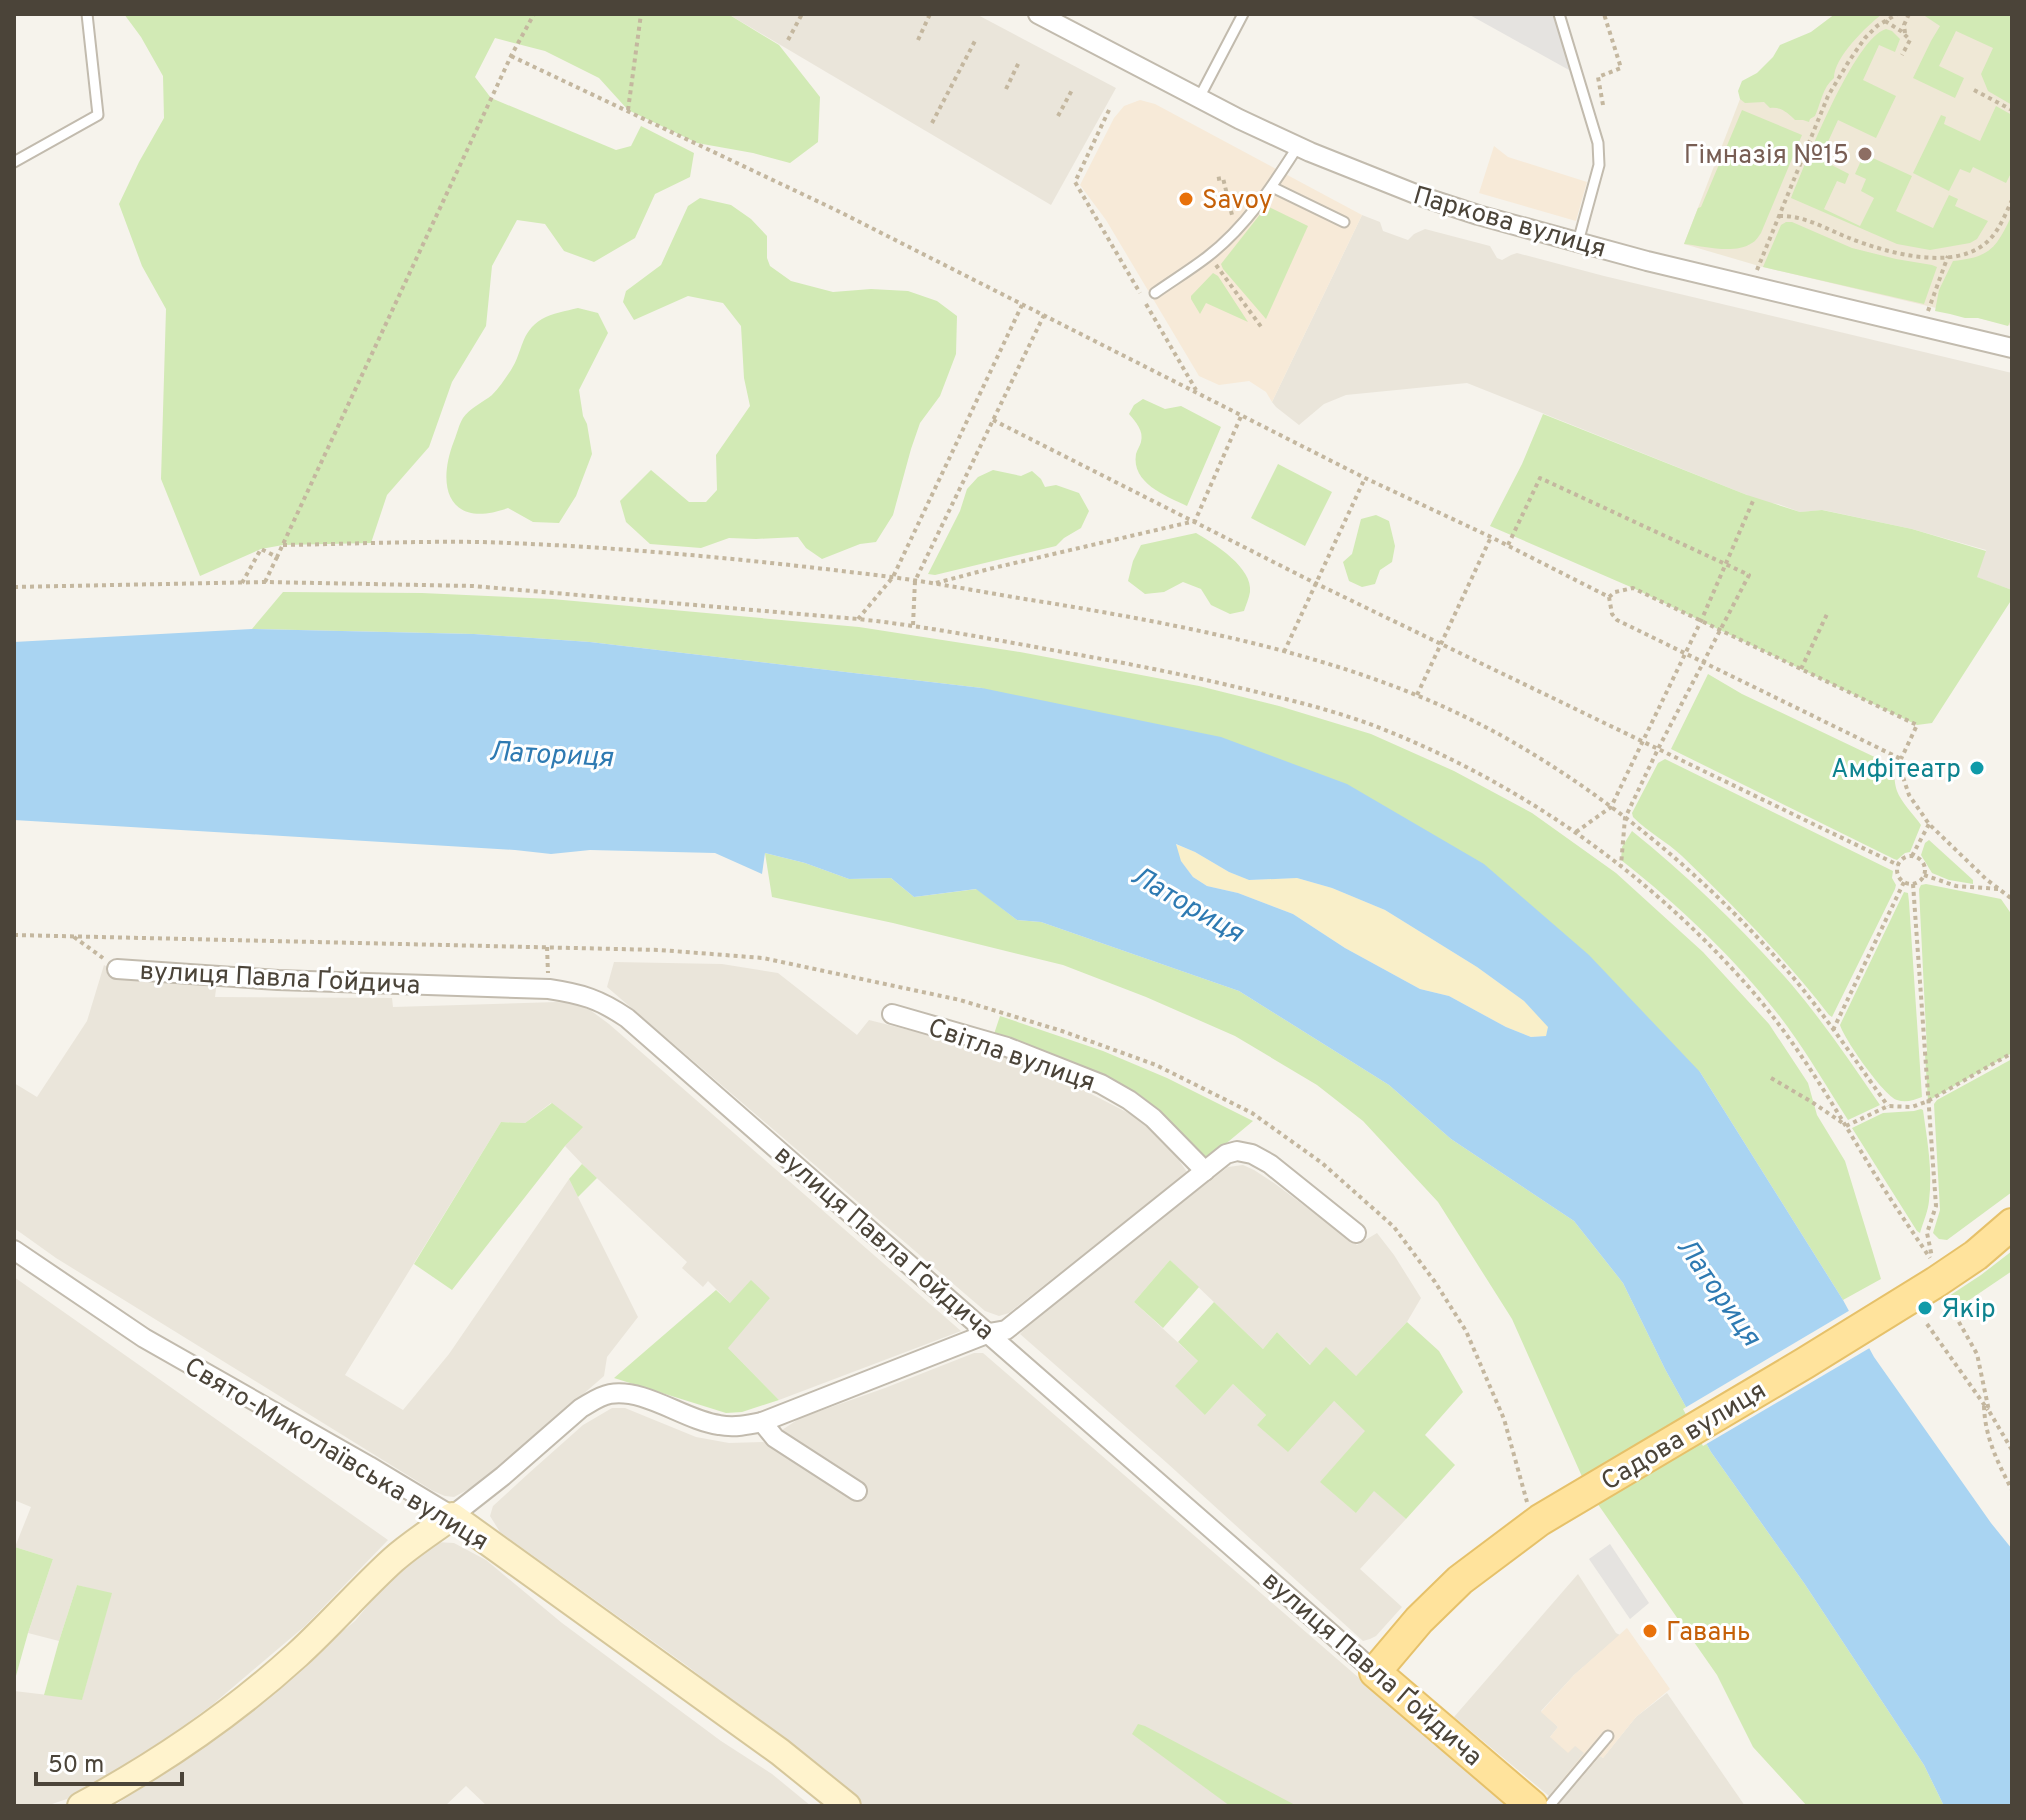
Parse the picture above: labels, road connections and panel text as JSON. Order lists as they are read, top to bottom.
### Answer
{
  "streets": {
    "main road": ["вулиця Павла Ґойдича", "Садова вулиця"],
    "street": ["Паркова вулиця", "Світла вулиця", "Свято-Миколаївська вулиця"]
  },
  "crossings": [
    ["вулиця Павла Ґойдича", "Садова вулиця"]
  ],
  "water": ["Латориця"],
  "places": [
    "Гімназія №15",
    "Savoy",
    "Амфітеатр",
    "Якір",
    "Гавань"
  ],
  "scale_bar": "50 m"
}
